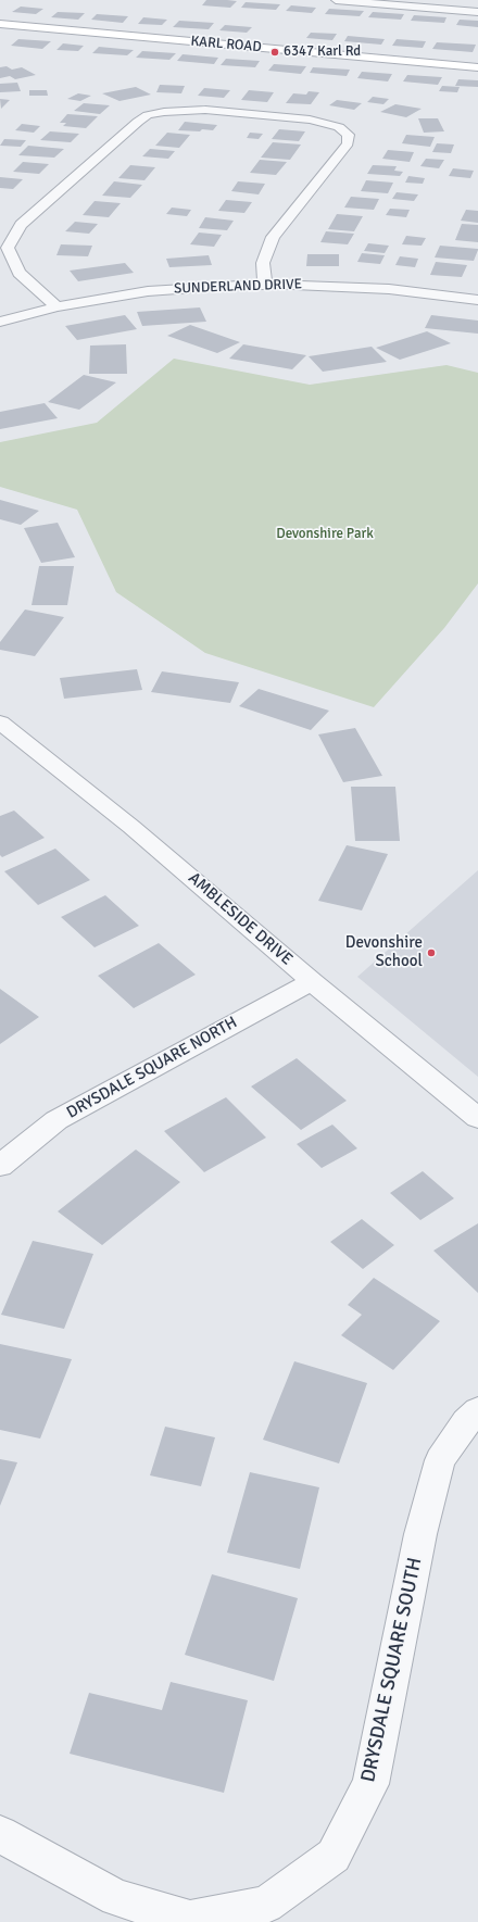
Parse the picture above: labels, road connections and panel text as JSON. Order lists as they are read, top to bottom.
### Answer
{
  "streets": {
    "street": [
      "KARL ROAD",
      "SUNDERLAND DRIVE",
      "AMBLESIDE DRIVE",
      "DRYSDALE SQUARE NORTH",
      "DRYSDALE SQUARE SOUTH"
    ]
  },
  "crossings": [
    ["AMBLESIDE DRIVE", "DRYSDALE SQUARE NORTH"]
  ],
  "parks": ["Devonshire Park"],
  "places": ["6347 Karl Rd", "Devonshire School"]
}
